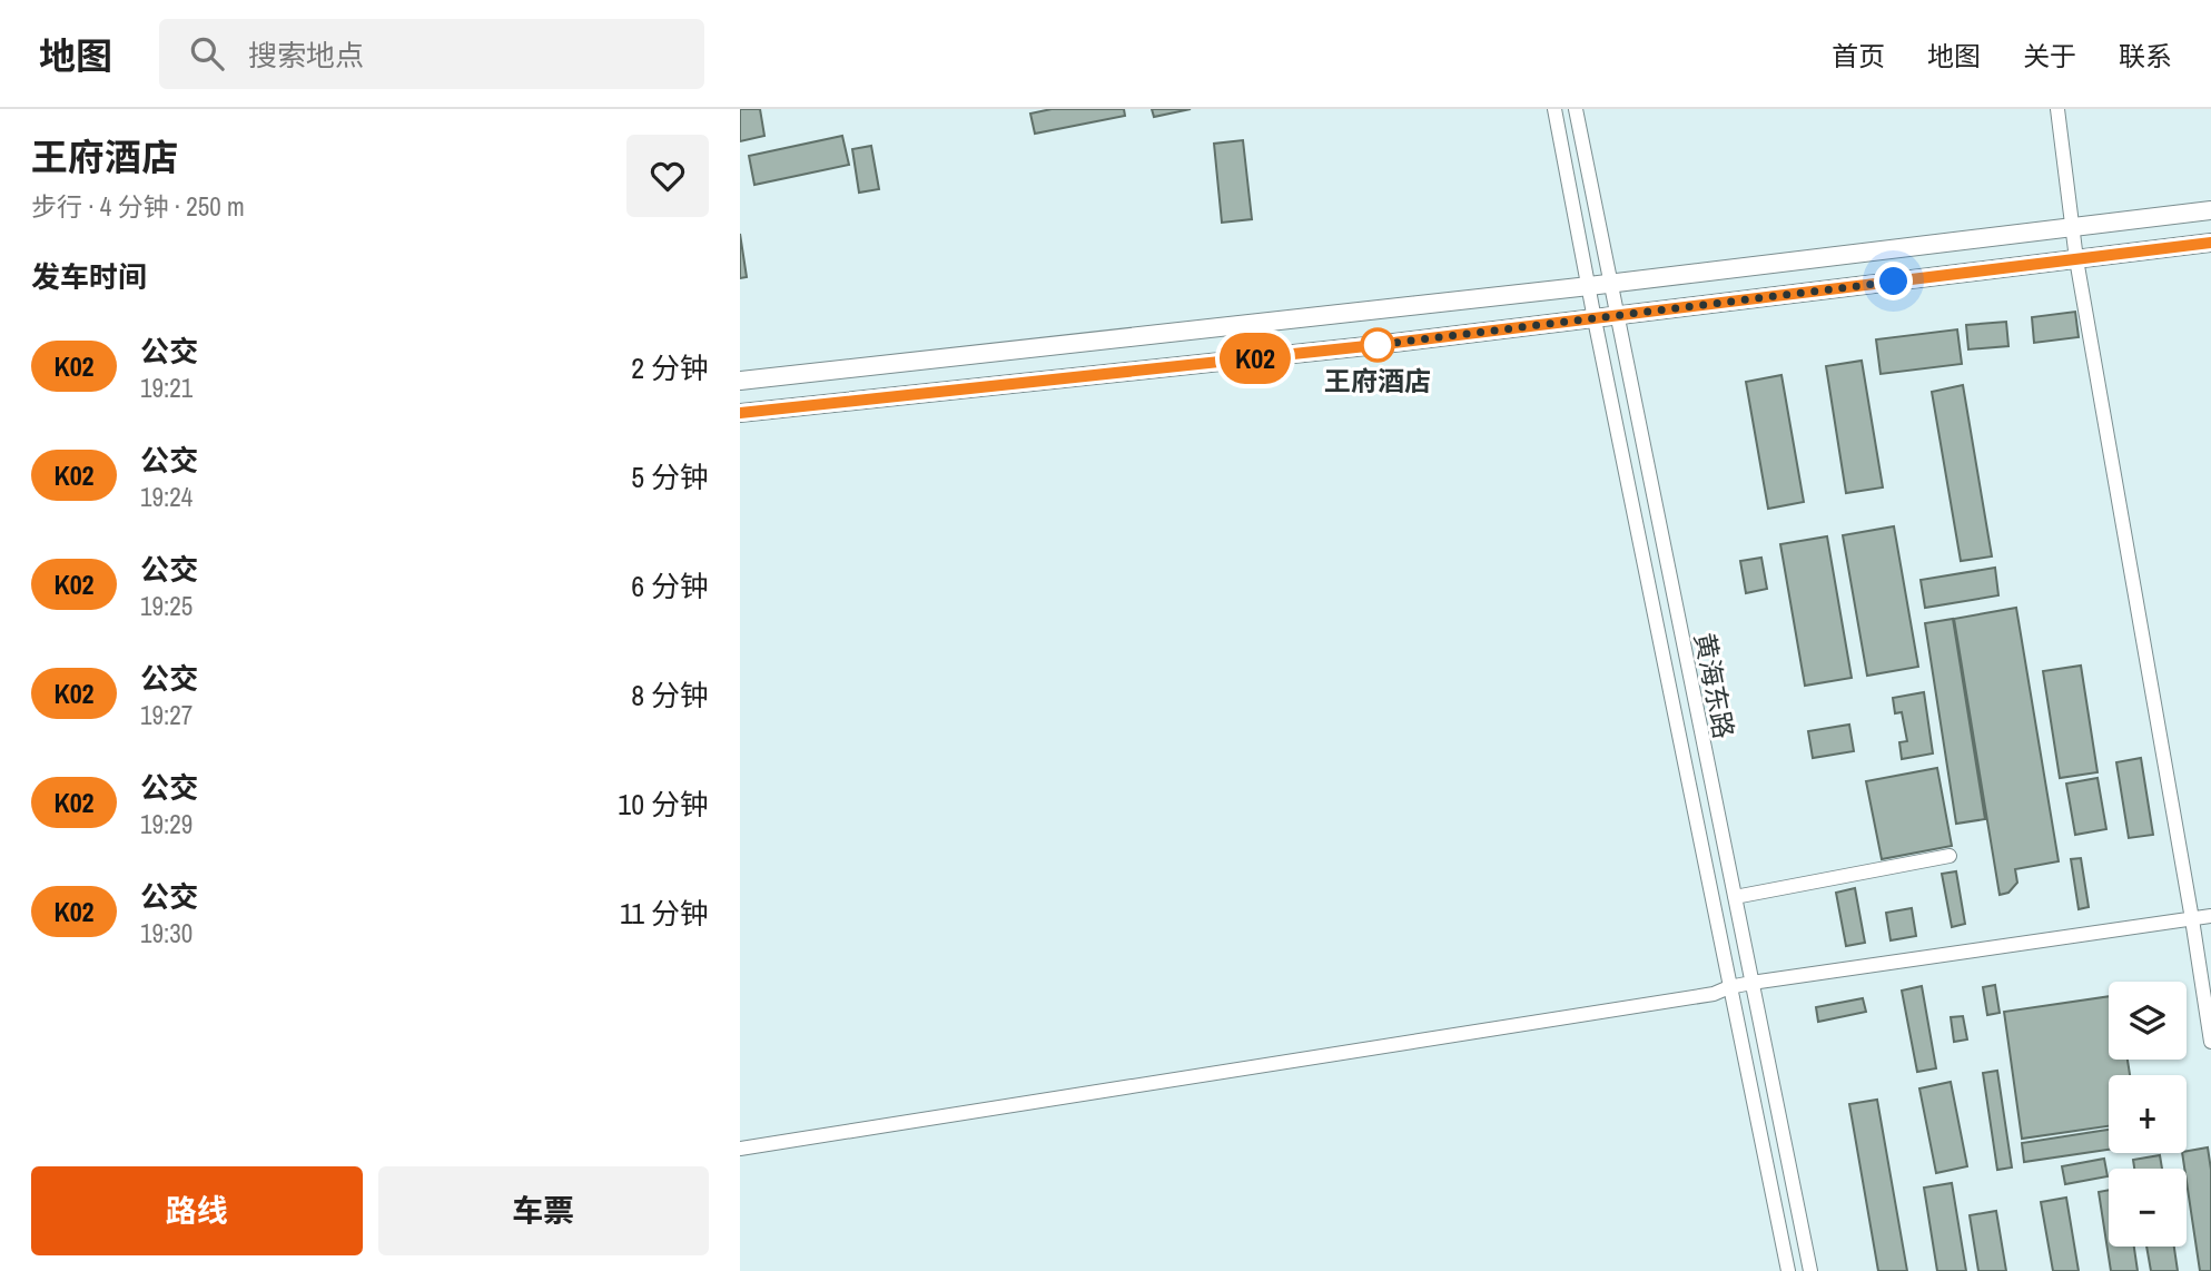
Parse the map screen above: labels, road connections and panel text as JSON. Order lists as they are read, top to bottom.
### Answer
{
  "streets": {
    "street": ["黄海东路"]
  },
  "places": ["王府酒店"],
  "lines": ["bus line K02"],
  "page": {
    "header": "地图",
    "search": "搜索地点",
    "nav": [
      "首页",
      "地图",
      "关于",
      "联系"
    ],
    "heading": [
      ["王府酒店", "步行 · 4 分钟 · 250 m"],
      "发车时间"
    ],
    "on_map": "K02",
    "list": [
      {
        "mark": "K02",
        "name": "公交",
        "note": "19:21",
        "value": "2 分钟"
      },
      {
        "mark": "K02",
        "name": "公交",
        "note": "19:24",
        "value": "5 分钟"
      },
      {
        "mark": "K02",
        "name": "公交",
        "note": "19:25",
        "value": "6 分钟"
      },
      {
        "mark": "K02",
        "name": "公交",
        "note": "19:27",
        "value": "8 分钟"
      },
      {
        "mark": "K02",
        "name": "公交",
        "note": "19:29",
        "value": "10 分钟"
      },
      {
        "mark": "K02",
        "name": "公交",
        "note": "19:30",
        "value": "11 分钟"
      }
    ],
    "map_buttons": ["+", "−"],
    "buttons": ["路线", "车票"]
  }
}
